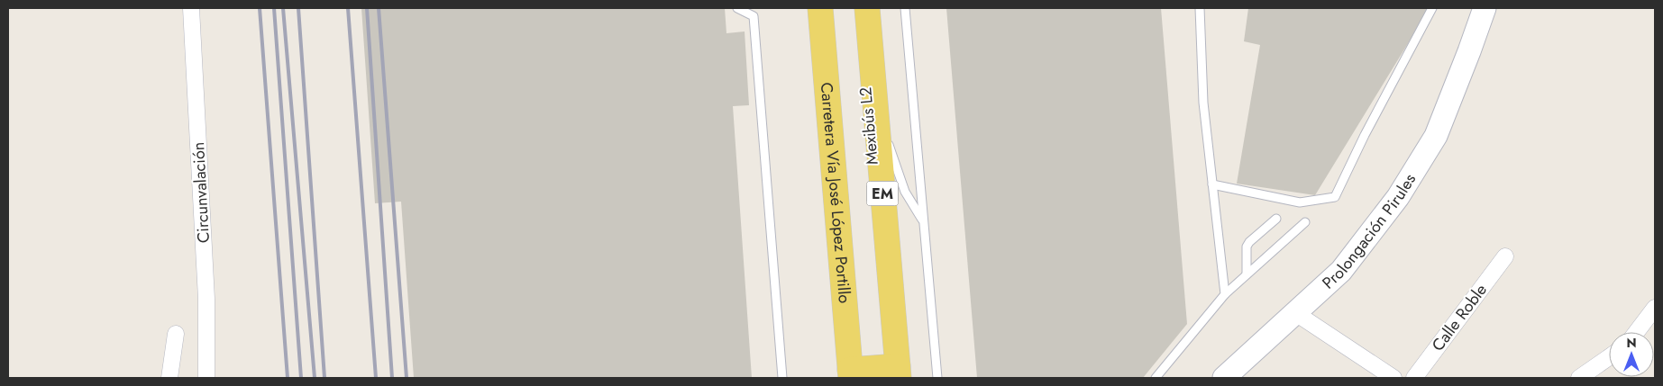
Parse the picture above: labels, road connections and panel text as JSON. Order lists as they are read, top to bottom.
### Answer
{
  "streets": {
    "main road": ["Carretera Vía José López Portillo", "EM", "Prolongación Pirules"],
    "street": ["Circunvalación", "Calle Roble"],
    "lane": ["Mexibús L2"]
  },
  "north": "top"
}
